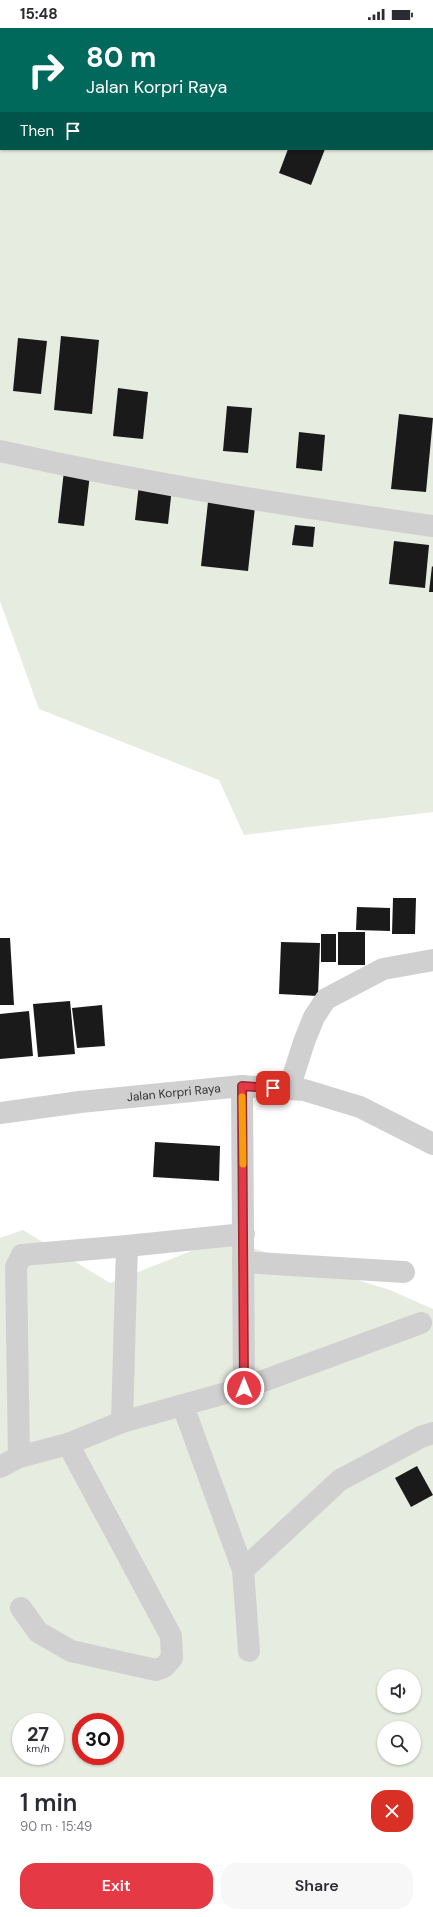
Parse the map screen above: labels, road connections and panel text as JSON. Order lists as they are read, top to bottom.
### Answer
{
  "streets": {
    "street": ["Jalan Korpri Raya"]
  },
  "page": {
    "status": "15:48",
    "turn": ["80 m", "Jalan Korpri Raya"],
    "then": "Then",
    "speed": "27 km/h",
    "limit": "30",
    "heading": ["1 min", "90 m · 15:49"],
    "buttons": ["Exit", "Share"]
  }
}
